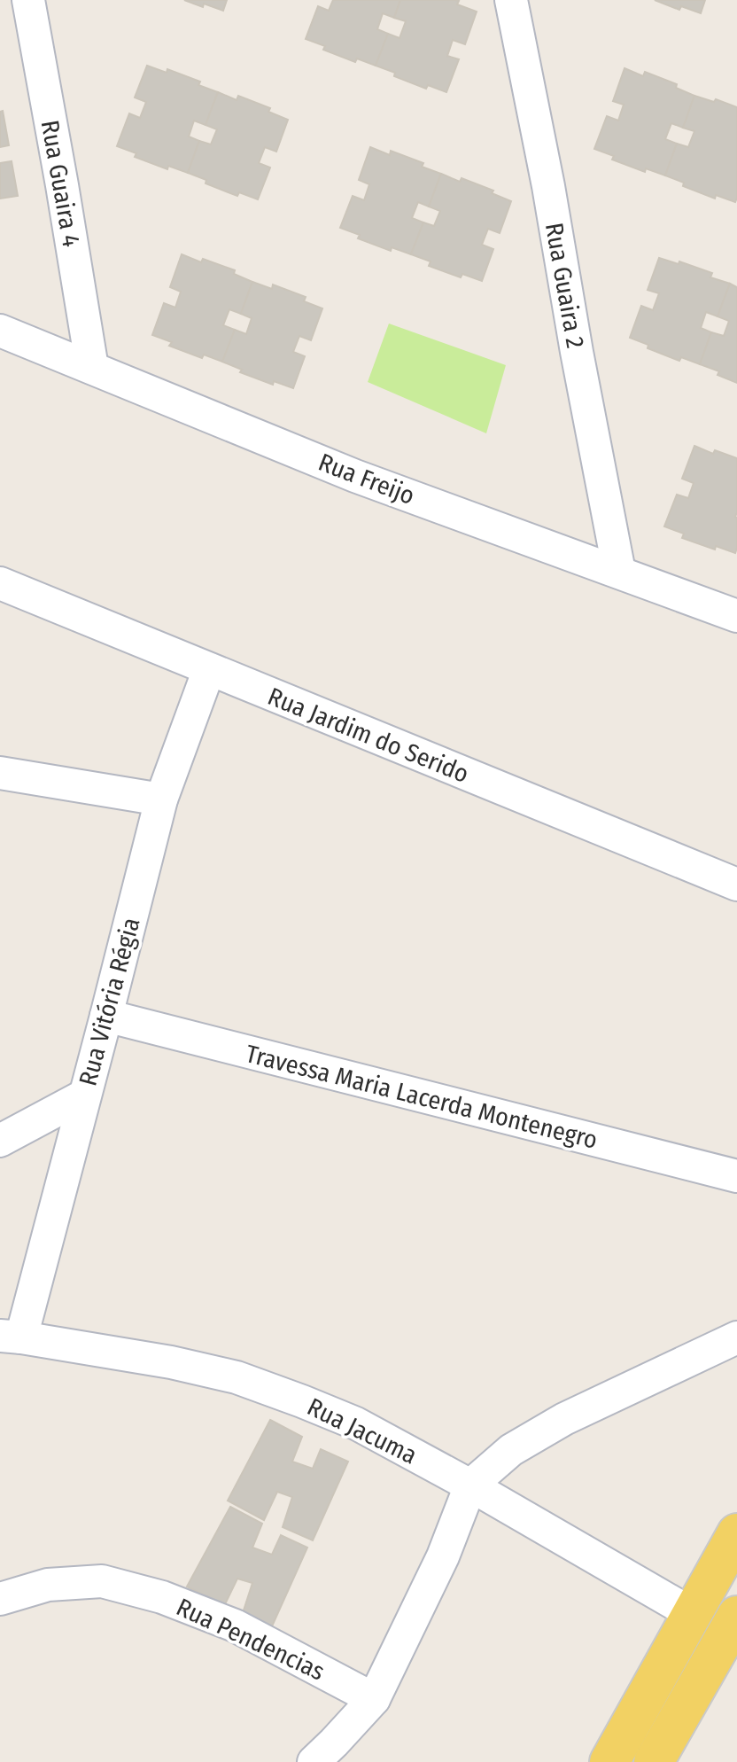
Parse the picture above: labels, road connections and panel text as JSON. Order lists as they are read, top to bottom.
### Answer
{
  "streets": {
    "street": [
      "Rua Guaira 4",
      "Rua Guaira 2",
      "Rua Freijo",
      "Rua Jardim do Serido",
      "Rua Vitória Régia",
      "Travessa Maria Lacerda Montenegro",
      "Rua Jacuma",
      "Rua Pendencias"
    ]
  },
  "crossings": [
    ["Rua Guaira 4", "Rua Freijo"],
    ["Rua Guaira 2", "Rua Freijo"],
    ["Rua Jardim do Serido", "Rua Vitória Régia"],
    ["Rua Vitória Régia", "Travessa Maria Lacerda Montenegro"],
    ["Rua Vitória Régia", "Rua Jacuma"]
  ]
}
